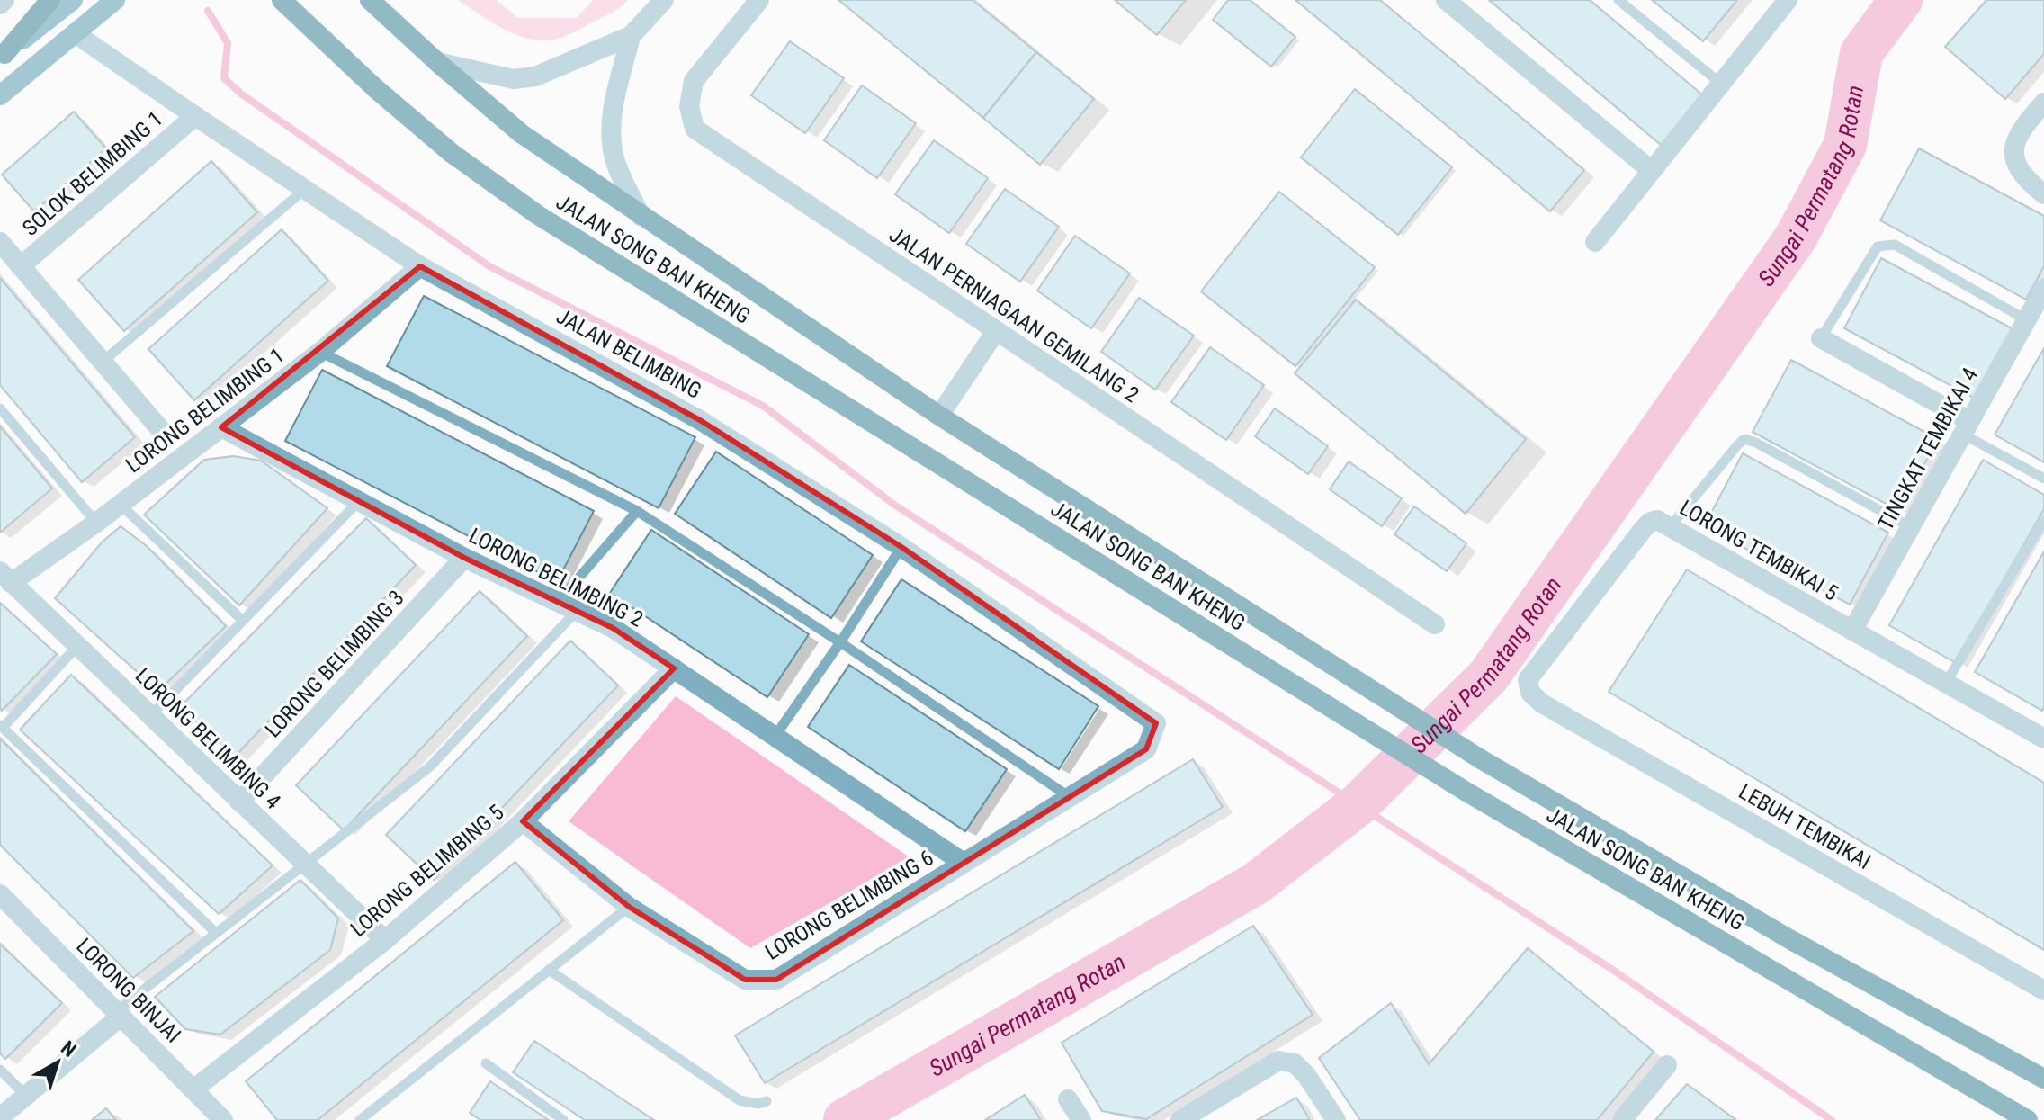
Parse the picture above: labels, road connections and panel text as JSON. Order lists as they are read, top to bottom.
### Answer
{
  "streets": {
    "main road": ["JALAN SONG BAN KHENG"],
    "street": [
      "SOLOK BELIMBING 1",
      "JALAN PERNIAGAAN GEMILANG 2",
      "JALAN BELIMBING",
      "LORONG BELIMBING 1",
      "TINGKAT TEMBIKAI 4",
      "LORONG TEMBIKAI 5",
      "LORONG BELIMBING 2",
      "LORONG BELIMBING 3",
      "LORONG BELIMBING 4",
      "LEBUH TEMBIKAI",
      "LORONG BELIMBING 5",
      "LORONG BELIMBING 6",
      "LORONG BINJAI"
    ]
  },
  "crossings": [
    ["SOLOK BELIMBING 1", "JALAN BELIMBING"],
    ["JALAN BELIMBING", "LORONG BELIMBING 1"],
    ["JALAN BELIMBING", "LORONG BELIMBING 6"],
    ["LORONG BELIMBING 1", "LORONG BELIMBING 2"],
    ["LORONG BELIMBING 1", "LORONG BELIMBING 4"],
    ["TINGKAT TEMBIKAI 4", "LORONG TEMBIKAI 5"],
    ["LORONG TEMBIKAI 5", "LEBUH TEMBIKAI"],
    ["LORONG BELIMBING 2", "LORONG BELIMBING 3"],
    ["LORONG BELIMBING 2", "LORONG BELIMBING 5"],
    ["LORONG BELIMBING 2", "LORONG BELIMBING 6"],
    ["LORONG BELIMBING 3", "LORONG BELIMBING 4"],
    ["LORONG BELIMBING 4", "LORONG BELIMBING 5"],
    ["LORONG BELIMBING 5", "LORONG BELIMBING 6"],
    ["LORONG BELIMBING 5", "LORONG BINJAI"]
  ],
  "water": ["Sungai Permatang Rotan"],
  "north": "top right"
}
